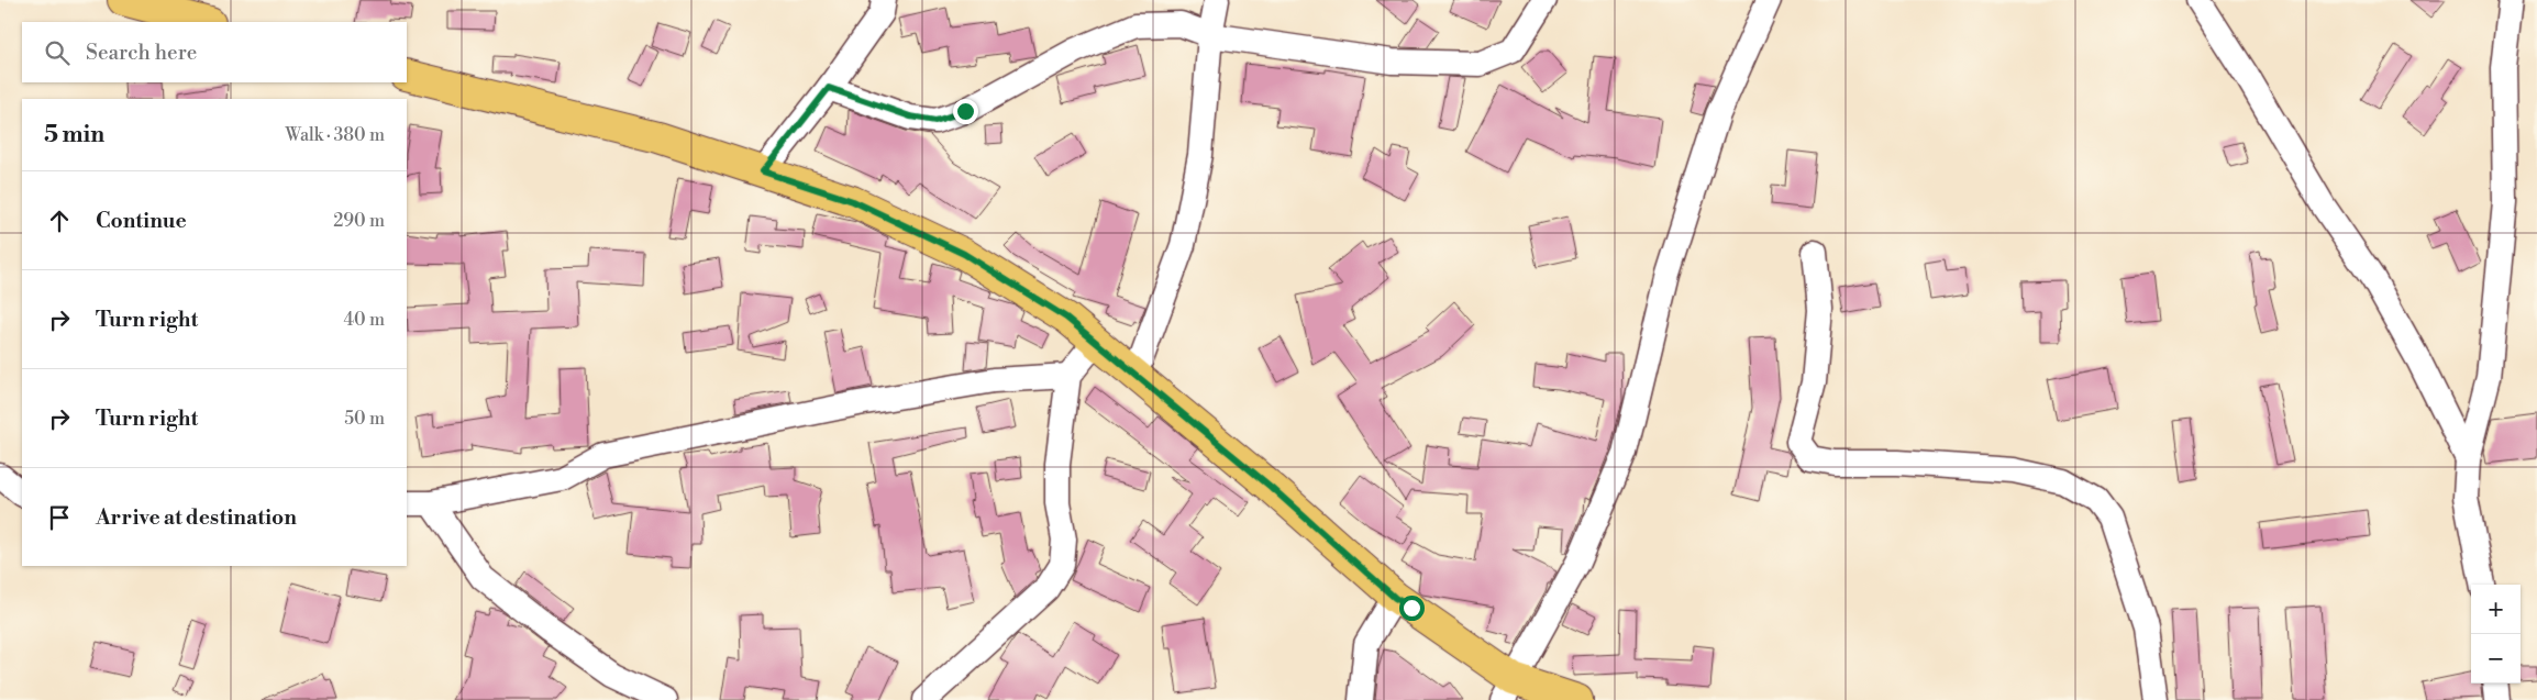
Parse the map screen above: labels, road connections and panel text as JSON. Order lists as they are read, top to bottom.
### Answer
{
  "page": {
    "search": "Search here",
    "heading": ["5 min", "Walk · 380 m"],
    "list": [
      ["Continue", "290 m"],
      ["Turn right", "40 m"],
      ["Turn right", "50 m"],
      "Arrive at destination"
    ],
    "map_buttons": ["+", "−"]
  }
}
